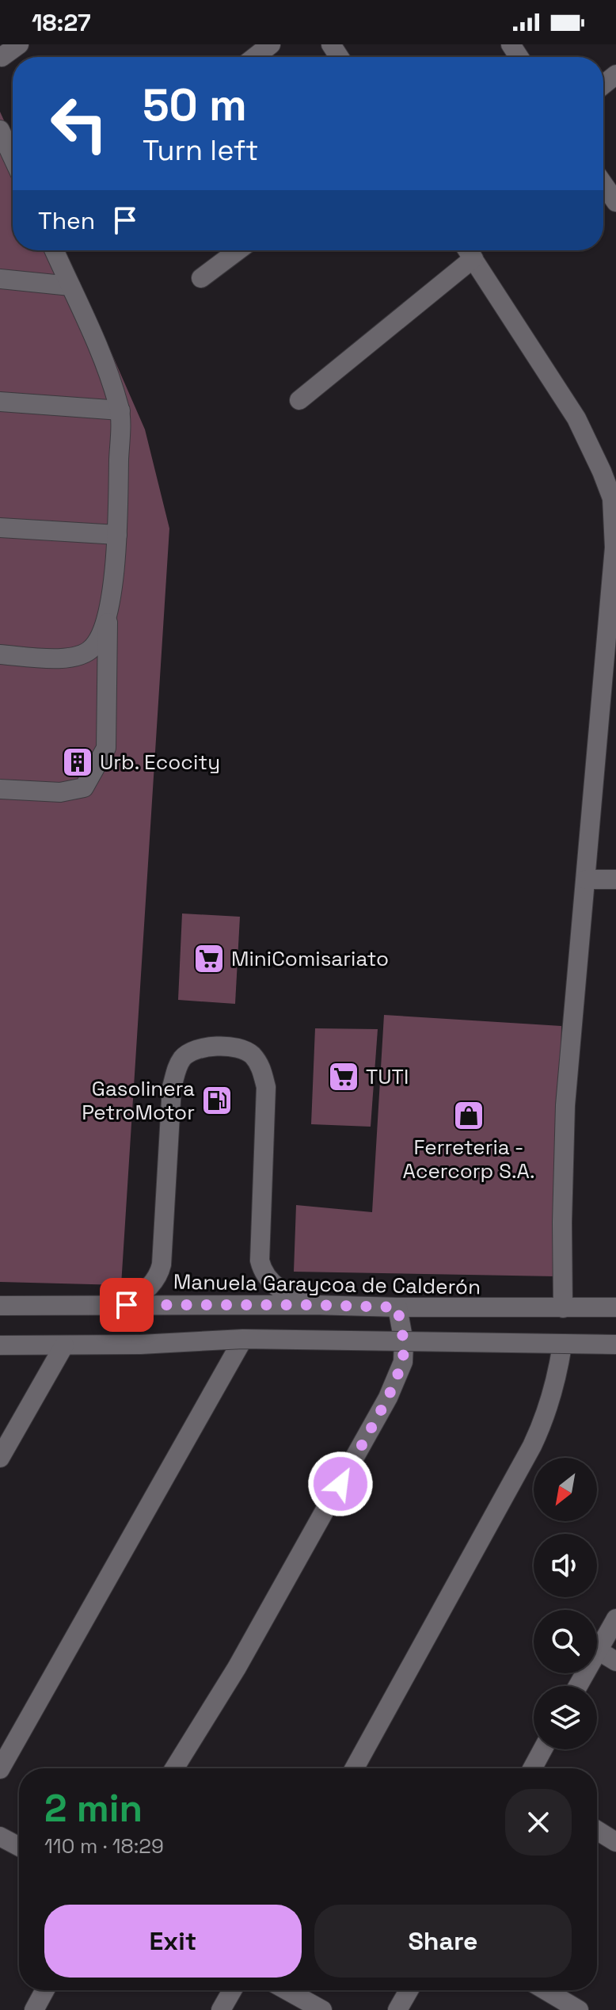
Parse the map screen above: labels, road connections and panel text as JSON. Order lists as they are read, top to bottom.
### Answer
{
  "streets": {
    "street": ["Manuela Garaycoa de Calderón"]
  },
  "places": {
    "building": ["Urb. Ecocity"],
    "supermarket": ["MiniComisariato", "TUTI"],
    "fuel station": ["Gasolinera PetroMotor"],
    "shop": ["Ferreteria - Acercorp S.A."]
  },
  "north": "bottom left",
  "page": {
    "status": "18:27",
    "turn": ["50 m", "Turn left"],
    "then": "Then",
    "heading": ["2 min", "110 m · 18:29"],
    "buttons": ["Exit", "Share"]
  }
}
